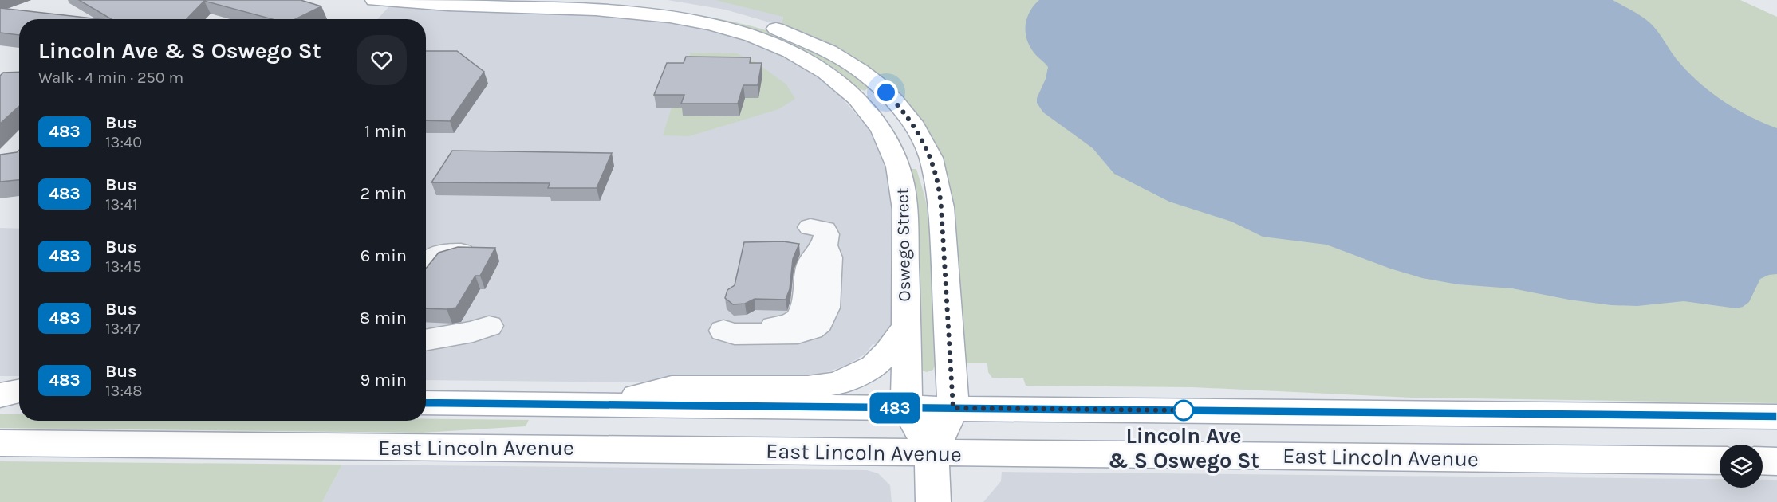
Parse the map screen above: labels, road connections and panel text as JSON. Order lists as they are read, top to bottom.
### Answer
{
  "streets": {
    "main road": ["Oswego Street", "East Lincoln Avenue"]
  },
  "crossings": [
    ["Oswego Street", "East Lincoln Avenue"]
  ],
  "places": ["Lincoln Ave & S Oswego St"],
  "lines": ["bus line 483"],
  "page": {
    "on_map": "483",
    "heading": ["Lincoln Ave & S Oswego St", "Walk · 4 min · 250 m"],
    "list": [
      {
        "mark": "483",
        "name": "Bus",
        "note": "13:40",
        "value": "1 min"
      },
      {
        "mark": "483",
        "name": "Bus",
        "note": "13:41",
        "value": "2 min"
      },
      {
        "mark": "483",
        "name": "Bus",
        "note": "13:45",
        "value": "6 min"
      },
      {
        "mark": "483",
        "name": "Bus",
        "note": "13:47",
        "value": "8 min"
      },
      {
        "mark": "483",
        "name": "Bus",
        "note": "13:48",
        "value": "9 min"
      }
    ]
  }
}
